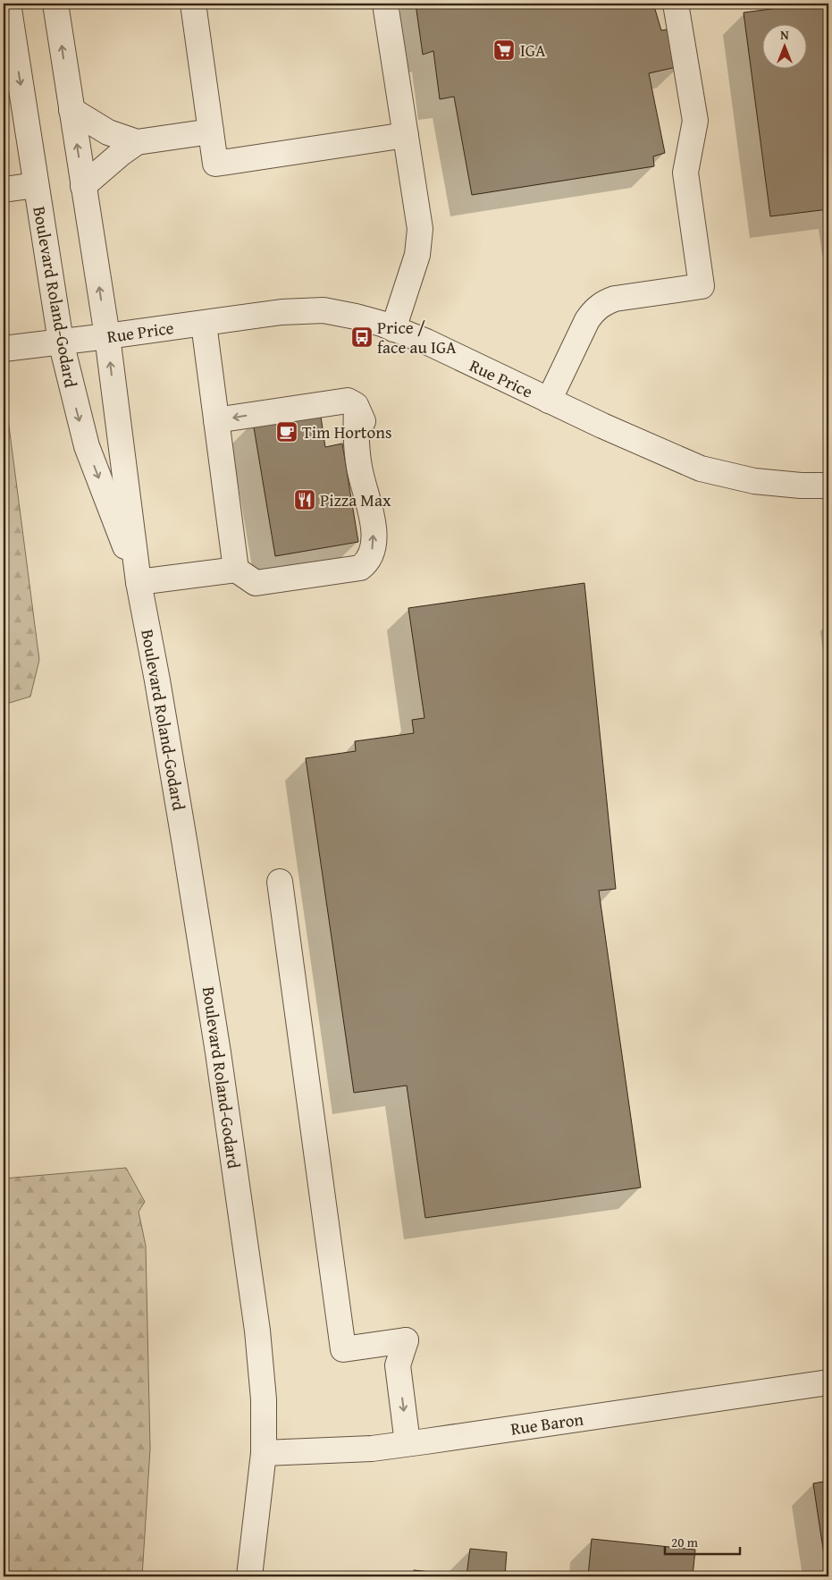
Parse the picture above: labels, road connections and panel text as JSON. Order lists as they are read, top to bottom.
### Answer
{
  "streets": {
    "street": ["Boulevard Roland-Godard", "Rue Price", "Rue Baron"]
  },
  "crossings": [
    ["Boulevard Roland-Godard", "Rue Price"],
    ["Boulevard Roland-Godard", "Rue Baron"]
  ],
  "places": {
    "supermarket": ["IGA"],
    "bus stop": ["Price / face au IGA"],
    "cafe": ["Tim Hortons"],
    "restaurant": ["Pizza Max"]
  },
  "scale_bar": "20 m",
  "north": "top"
}
